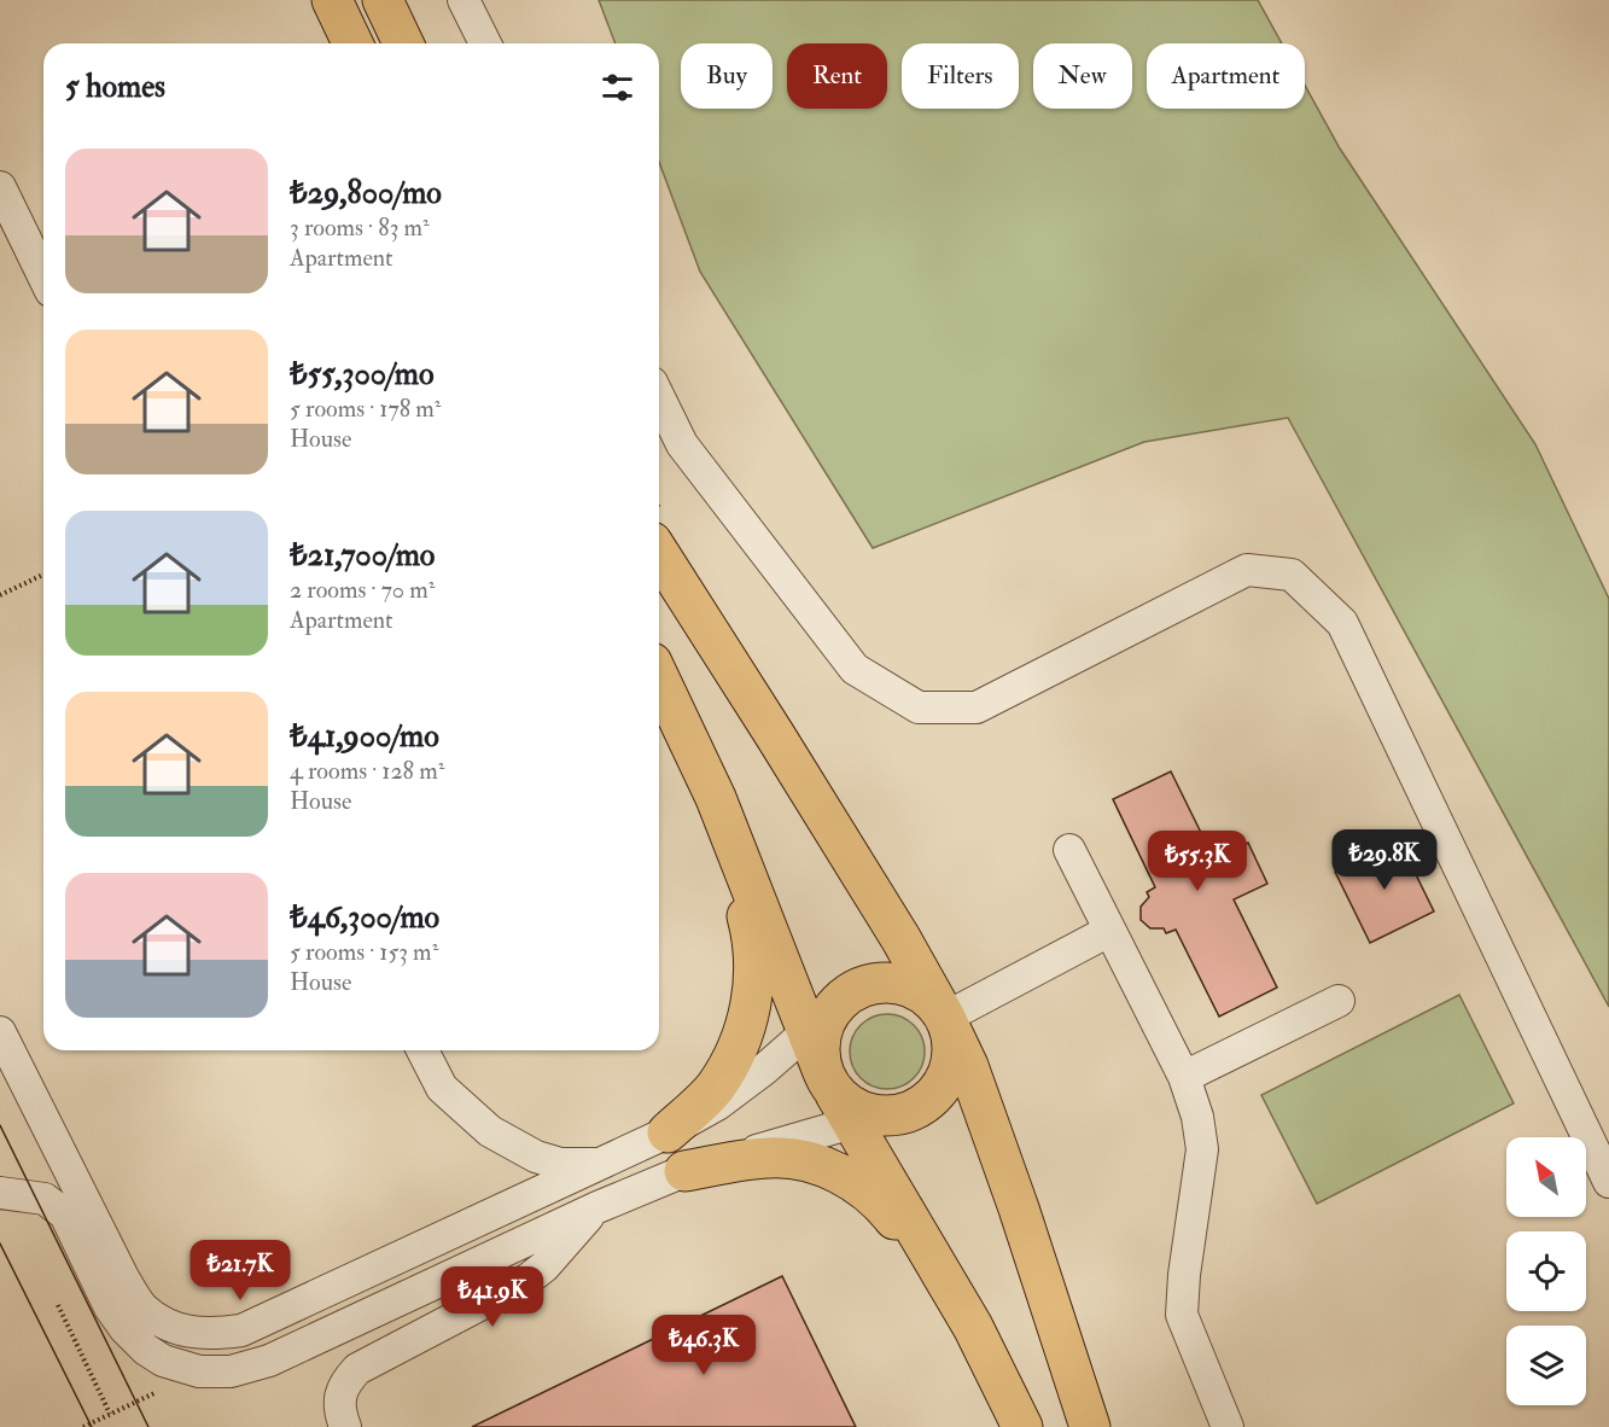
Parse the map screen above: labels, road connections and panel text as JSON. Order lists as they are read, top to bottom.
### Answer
{
  "north": "top left",
  "page": {
    "chip": [
      "Buy",
      "Rent",
      "Filters",
      "New",
      "Apartment"
    ],
    "heading": "5 homes",
    "list": [
      {
        "name": "₺29,800/mo",
        "note": "3 rooms · 83 m² · Apartment"
      },
      {
        "name": "₺55,300/mo",
        "note": "5 rooms · 178 m² · House"
      },
      {
        "name": "₺21,700/mo",
        "note": "2 rooms · 70 m² · Apartment"
      },
      {
        "name": "₺41,900/mo",
        "note": "4 rooms · 128 m² · House"
      },
      {
        "name": "₺46,300/mo",
        "note": "5 rooms · 153 m² · House"
      }
    ],
    "price": [
      "₺29.8K",
      "₺55.3K",
      "₺21.7K",
      "₺41.9K",
      "₺46.3K"
    ]
  }
}
